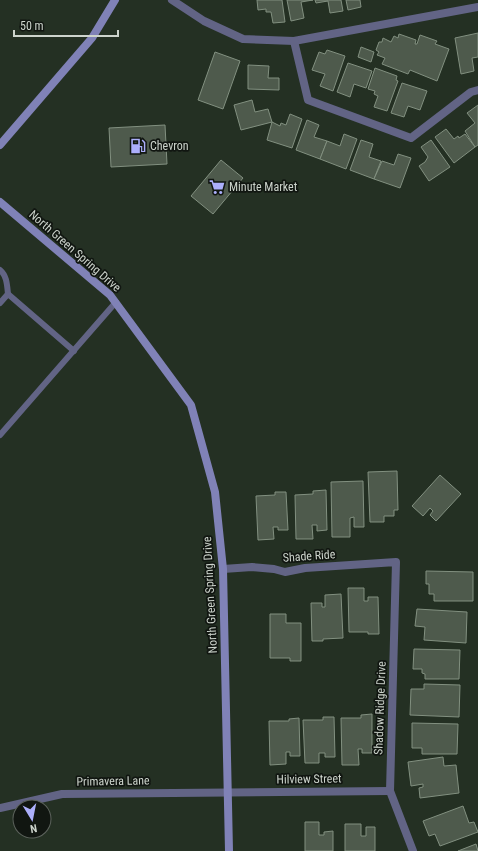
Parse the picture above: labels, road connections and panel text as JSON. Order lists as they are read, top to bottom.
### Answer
{
  "streets": {
    "main road": ["North Green Spring Drive"],
    "street": [
      "Shade Ride",
      "Shadow Ridge Drive",
      "Hilview Street",
      "Primavera Lane"
    ]
  },
  "crossings": [
    ["North Green Spring Drive", "Shade Ride"],
    ["North Green Spring Drive", "Hilview Street"],
    ["North Green Spring Drive", "Primavera Lane"],
    ["Shade Ride", "Shadow Ridge Drive"],
    ["Shadow Ridge Drive", "Hilview Street"],
    ["Hilview Street", "Primavera Lane"]
  ],
  "places": {
    "fuel station": ["Chevron"],
    "supermarket": ["Minute Market"]
  },
  "scale_bar": "50 m",
  "north": "bottom"
}
